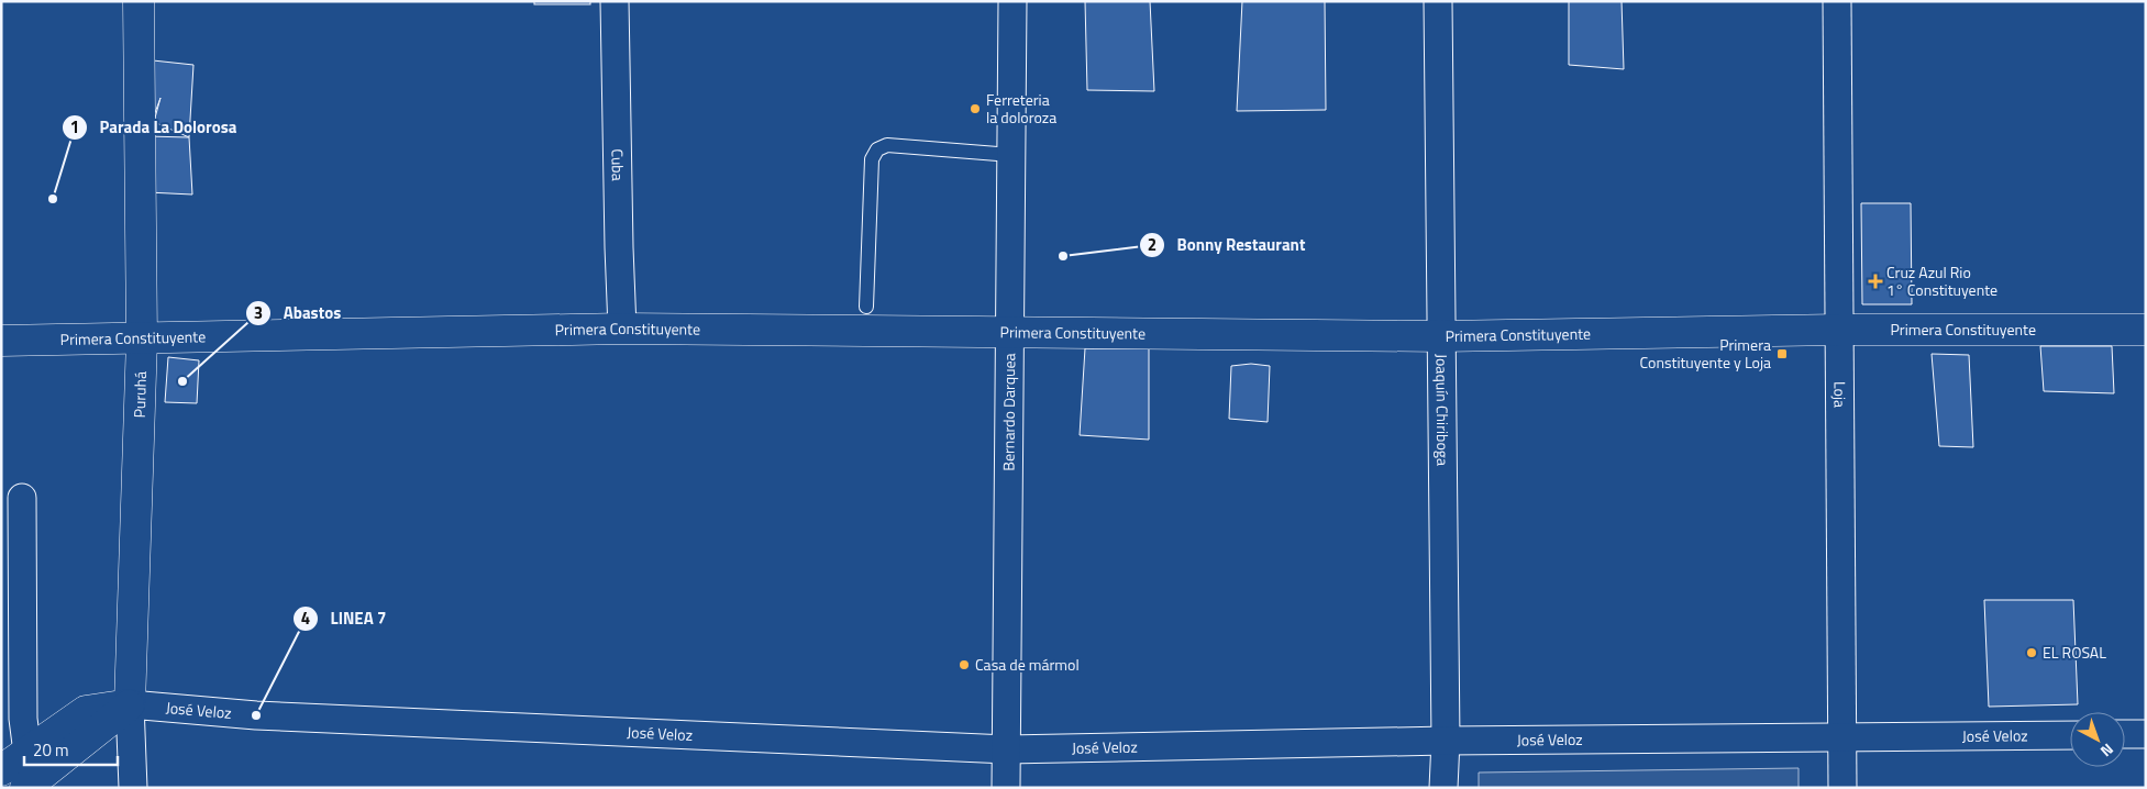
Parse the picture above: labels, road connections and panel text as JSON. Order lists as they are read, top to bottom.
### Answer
{
  "streets": {
    "main road": ["Primera Constituyente", "Puruhá"],
    "street": [
      "Cuba",
      "Loja",
      "Bernardo Darquea",
      "Joaquín Chiriboga",
      "José Veloz"
    ]
  },
  "crossings": [
    ["Cuba", "Primera Constituyente"],
    ["Primera Constituyente", "Puruhá"],
    ["Primera Constituyente", "Loja"],
    ["Primera Constituyente", "Bernardo Darquea"],
    ["Primera Constituyente", "Joaquín Chiriboga"],
    ["Puruhá", "José Veloz"],
    ["Loja", "José Veloz"],
    ["Bernardo Darquea", "José Veloz"],
    ["Joaquín Chiriboga", "José Veloz"]
  ],
  "places": {
    "other": [
      "Ferreteria la doloroza",
      "Parada La Dolorosa",
      "Bonny Restaurant",
      "Abastos",
      "EL ROSAL",
      "Casa de mármol",
      "LINEA 7"
    ],
    "health": ["Cruz Azul Rio 1° Constituyente"],
    "transit": ["Primera Constituyente y Loja"]
  },
  "scale_bar": "20 m",
  "north": "bottom right"
}
